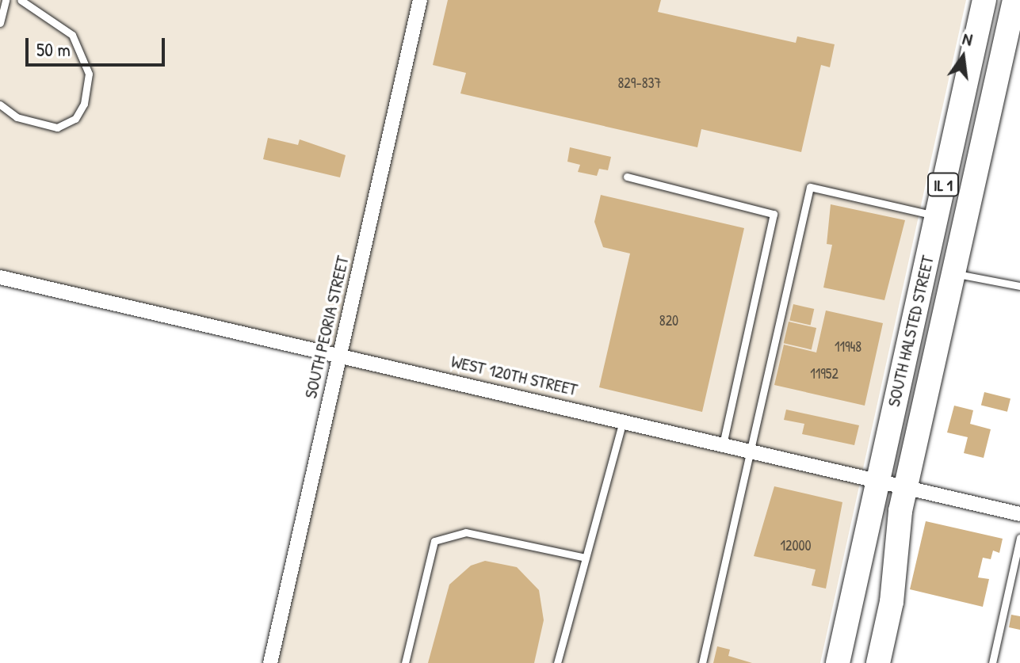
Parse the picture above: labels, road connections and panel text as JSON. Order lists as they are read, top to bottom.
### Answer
{
  "streets": {
    "main road": ["IL 1", "SOUTH HALSTED STREET"],
    "street": ["SOUTH PEORIA STREET", "WEST 120TH STREET"]
  },
  "crossings": [
    ["SOUTH PEORIA STREET", "WEST 120TH STREET"],
    ["SOUTH HALSTED STREET", "WEST 120TH STREET"]
  ],
  "house_numbers": [
    "829-837",
    "820",
    "11948",
    "11952",
    "12000"
  ],
  "scale_bar": "50 m",
  "north": "top"
}
